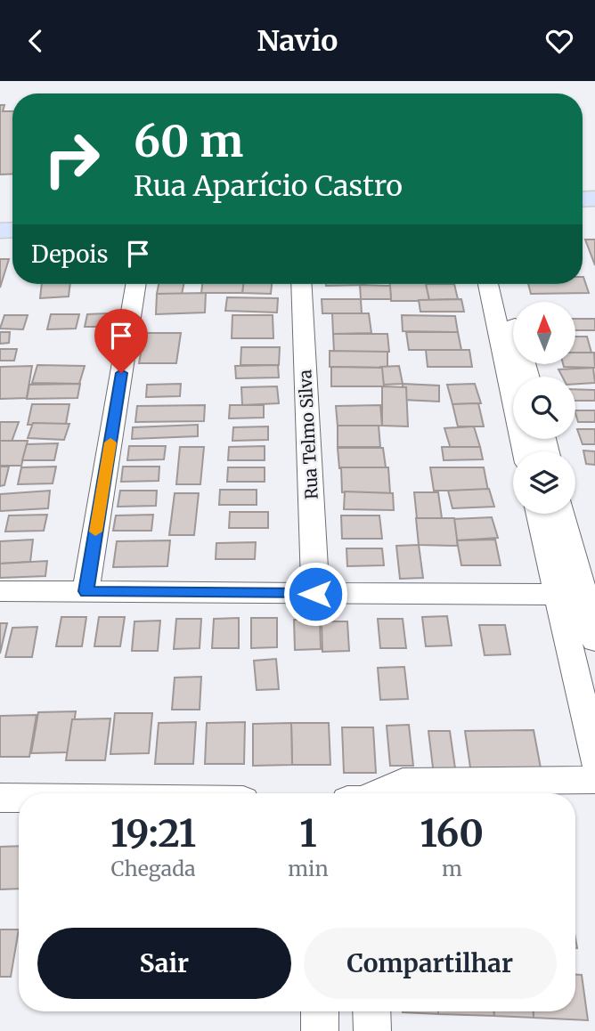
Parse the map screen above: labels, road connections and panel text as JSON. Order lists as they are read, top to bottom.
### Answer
{
  "streets": {
    "street": ["Rua Telmo Silva"]
  },
  "north": "top",
  "page": {
    "header": "Navio",
    "turn": ["60 m", "Rua Aparício Castro"],
    "then": "Depois",
    "eta": [
      "19:21",
      "Chegada",
      "1",
      "min",
      "160",
      "m"
    ],
    "buttons": ["Sair", "Compartilhar"]
  }
}
